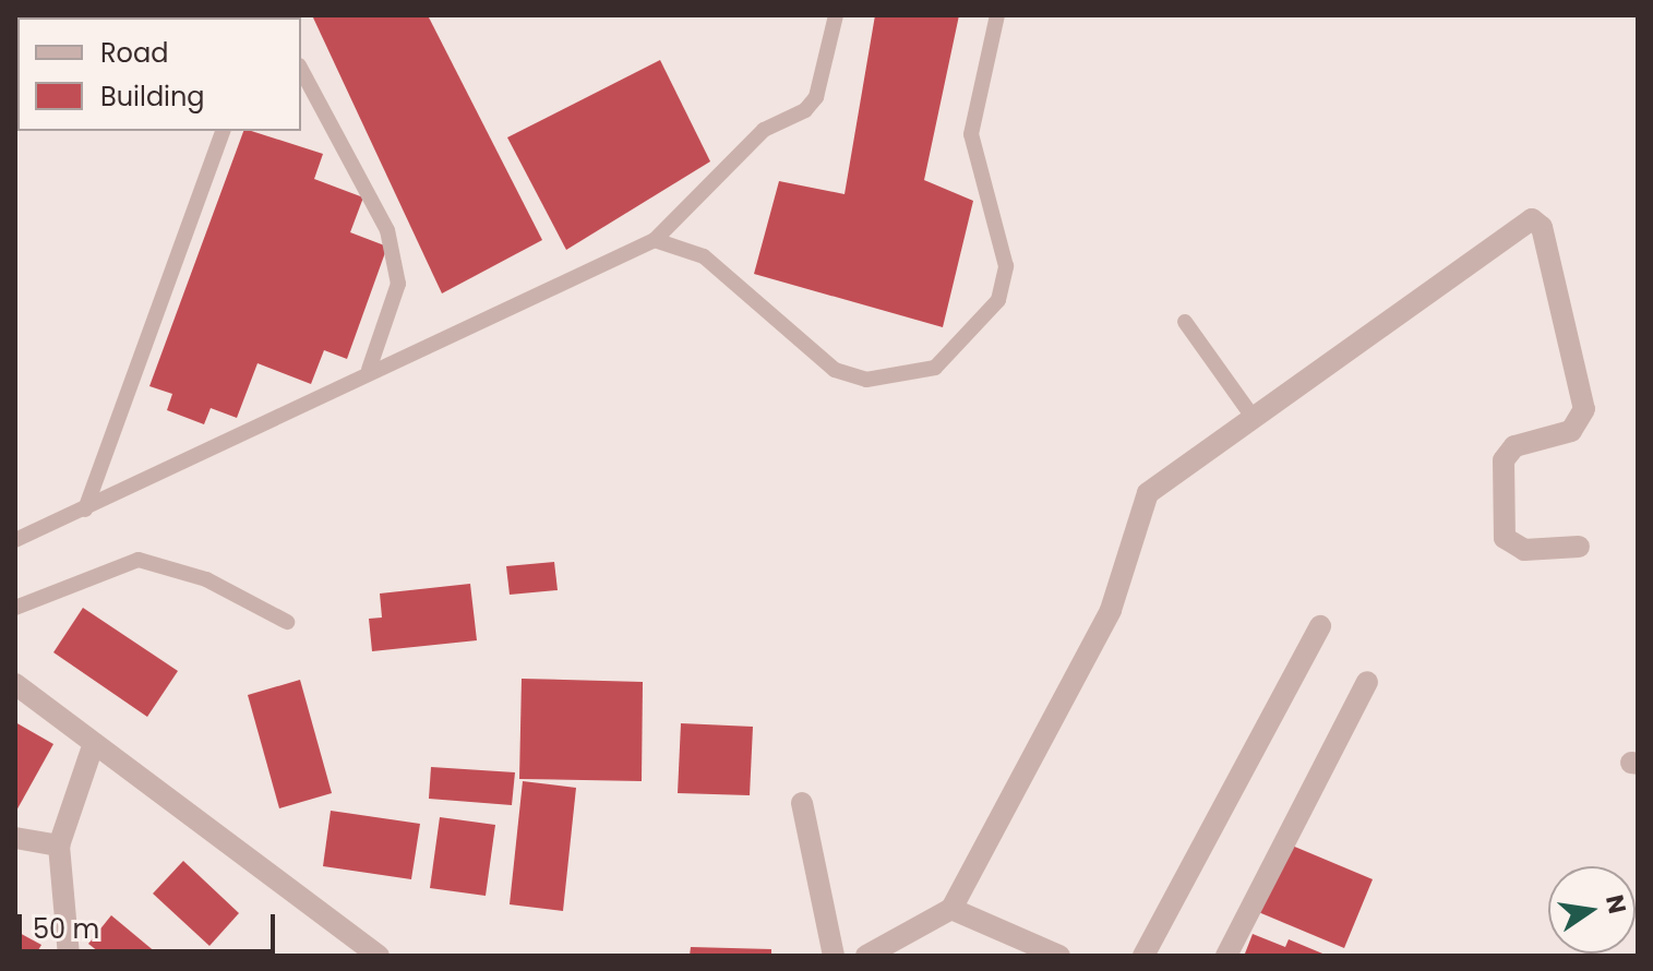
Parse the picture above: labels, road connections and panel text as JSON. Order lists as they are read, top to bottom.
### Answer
{
  "legend": ["Road", "Building"],
  "scale_bar": "50 m",
  "north": "right"
}
